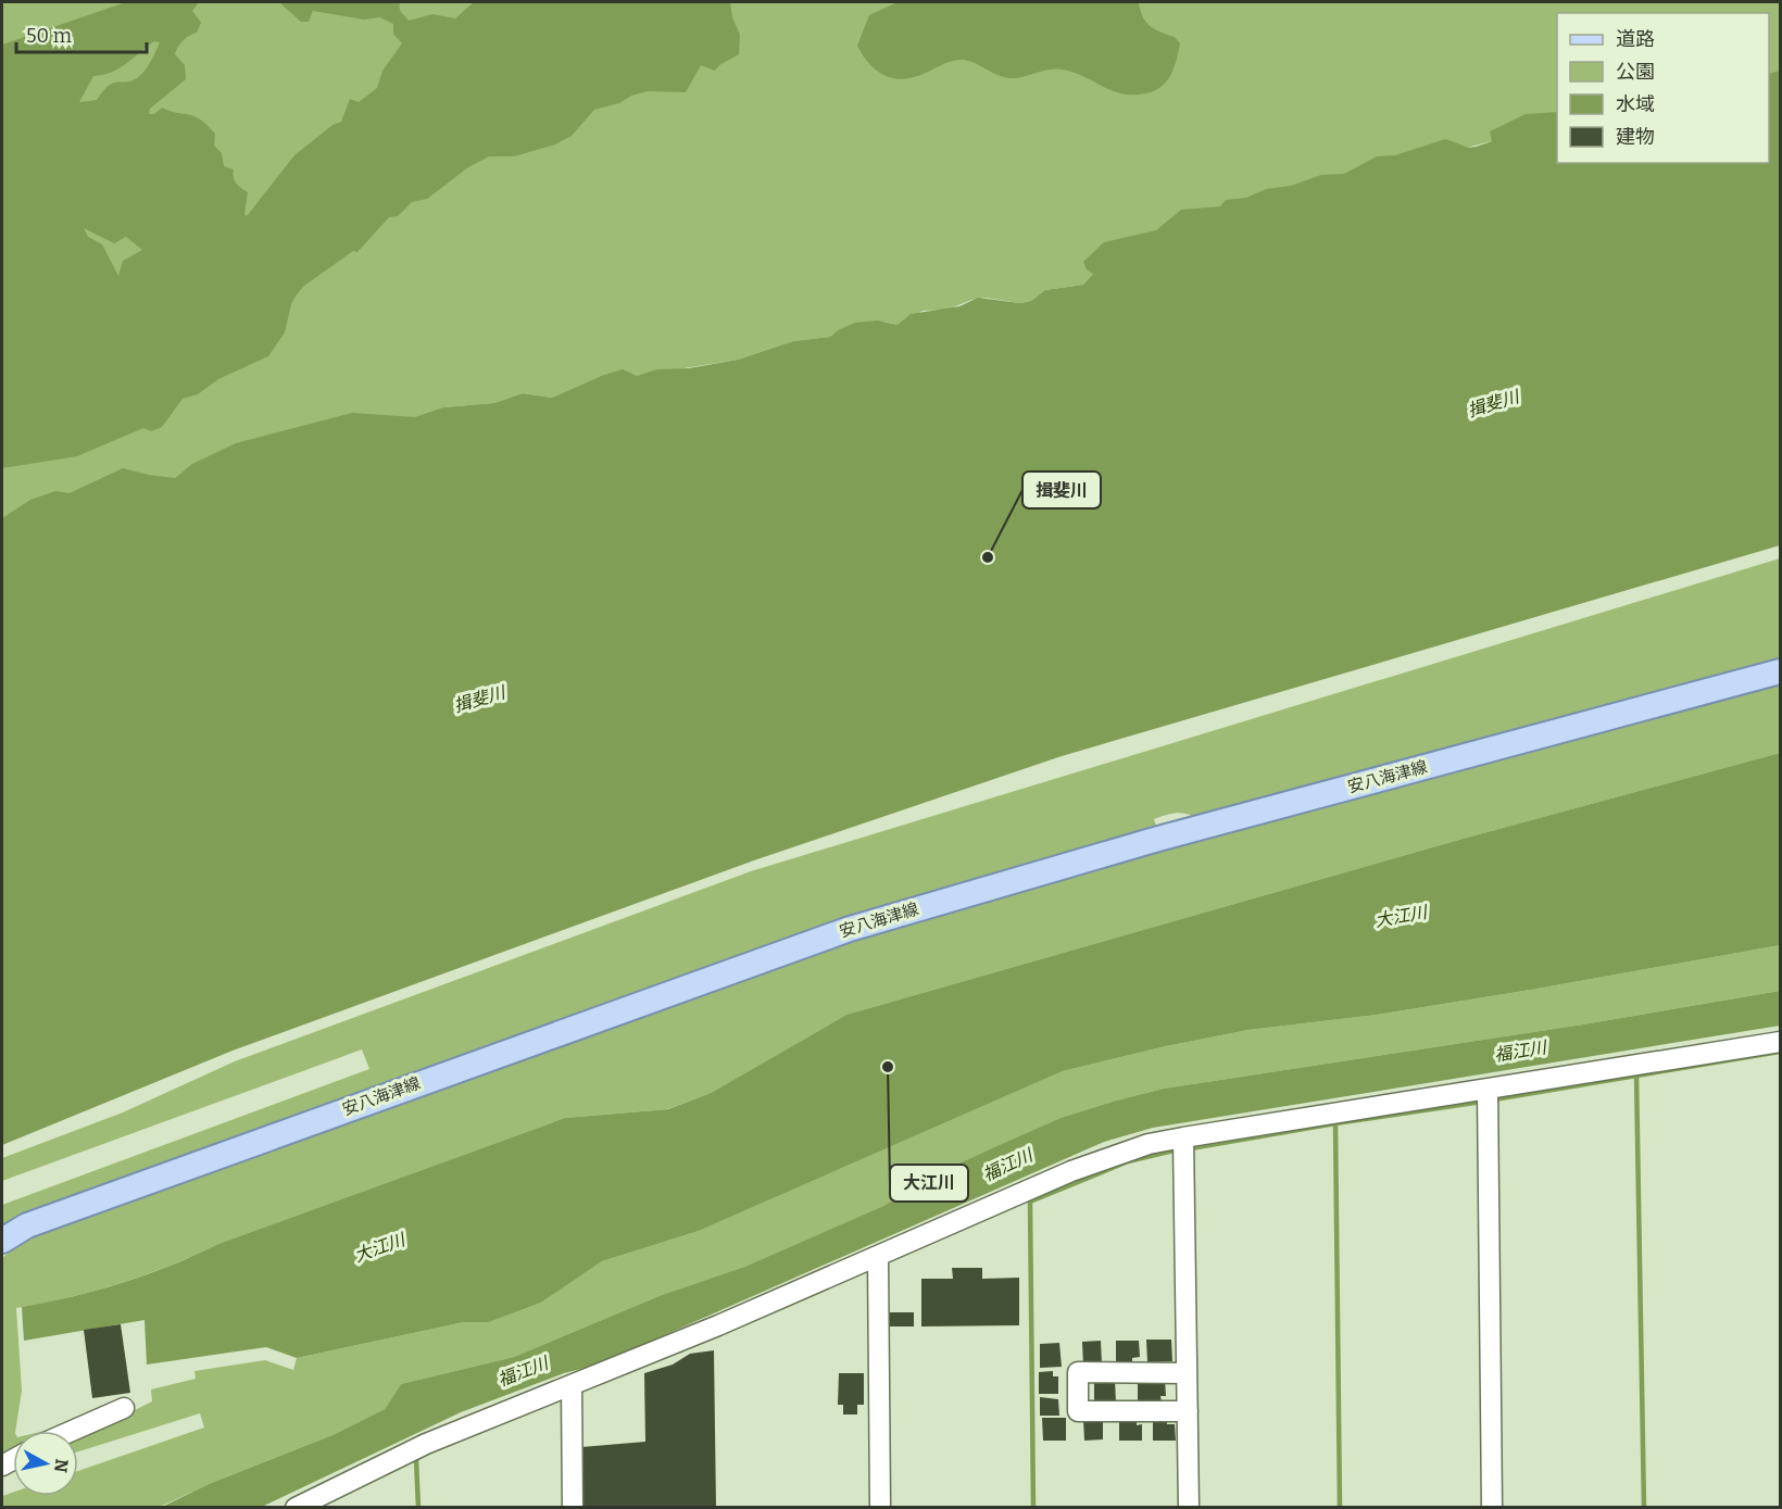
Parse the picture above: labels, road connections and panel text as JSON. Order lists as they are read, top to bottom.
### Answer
{
  "streets": {
    "main road": ["安八海津線"]
  },
  "water": ["揖斐川", "大江川", "福江川"],
  "places": ["揖斐川", "大江川"],
  "legend": [
    "道路",
    "公園",
    "水域",
    "建物"
  ],
  "scale_bar": "50 m",
  "north": "right"
}
